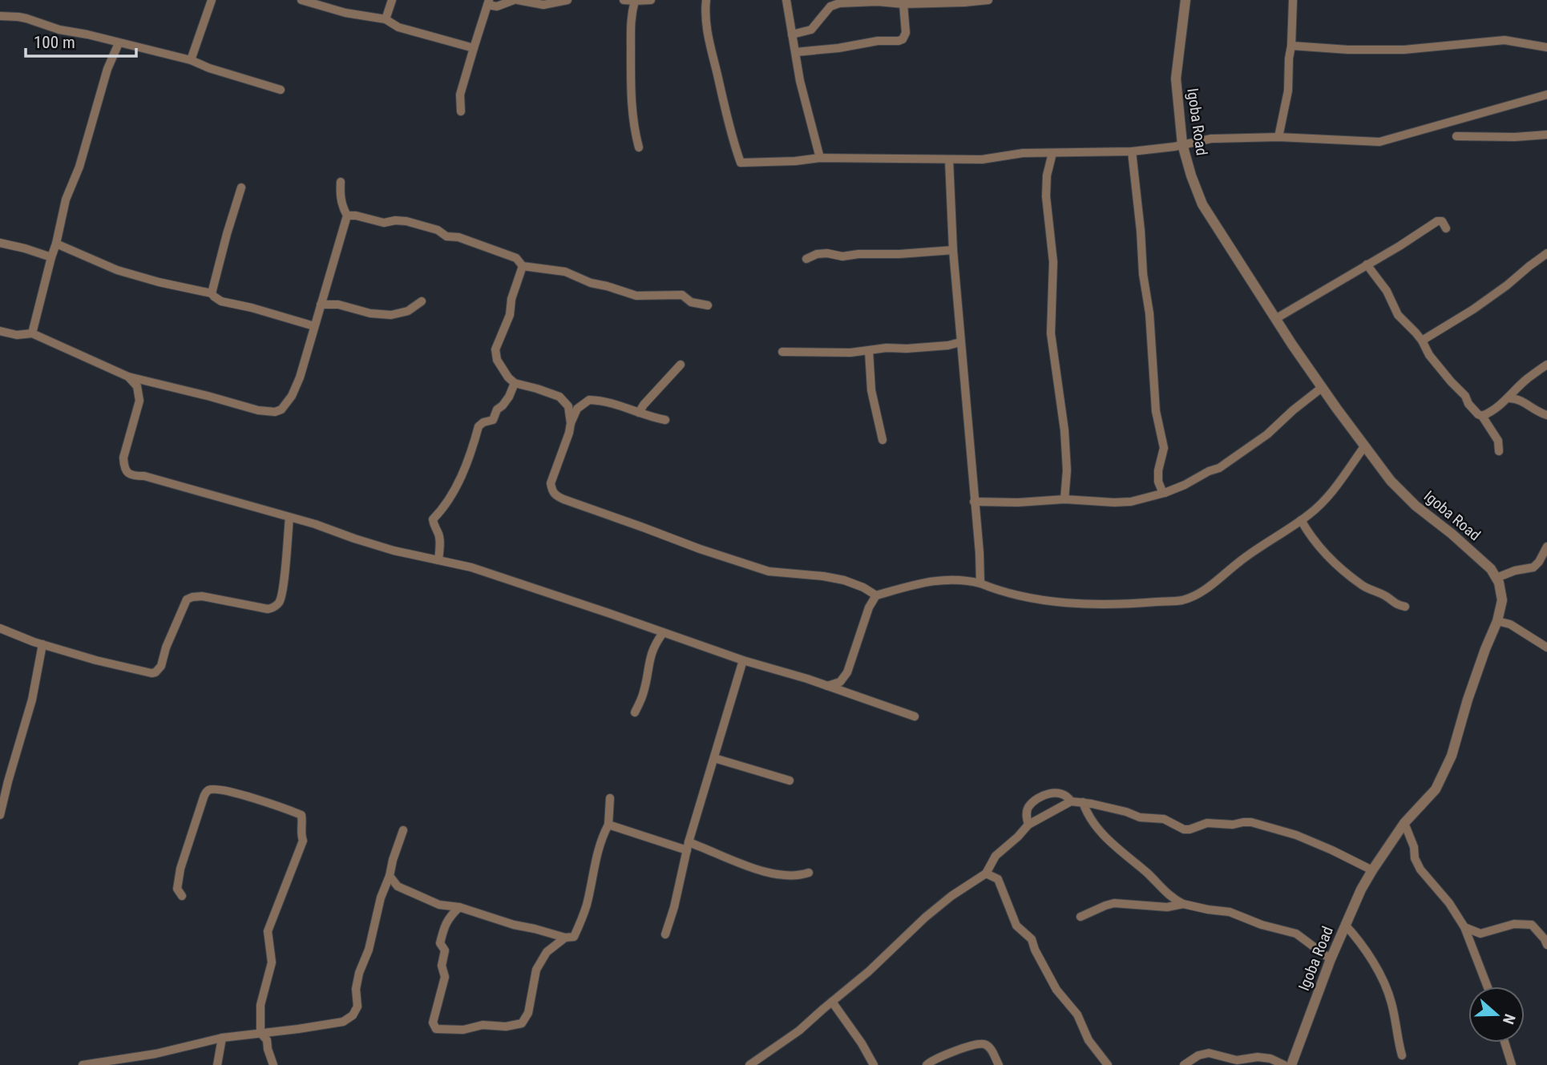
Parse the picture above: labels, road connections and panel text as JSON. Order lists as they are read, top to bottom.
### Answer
{
  "streets": {
    "street": ["Igoba Road"]
  },
  "scale_bar": "100 m",
  "north": "right"
}
